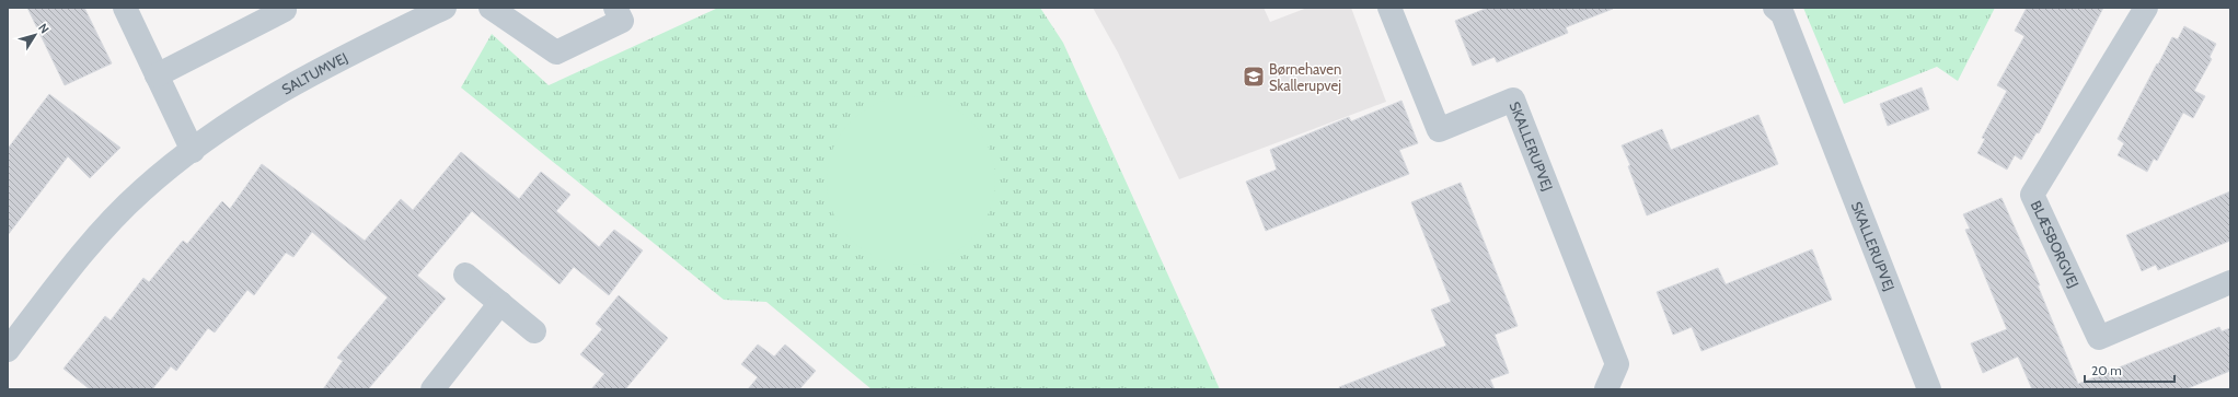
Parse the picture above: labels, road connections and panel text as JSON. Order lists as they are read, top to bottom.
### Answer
{
  "streets": {
    "street": ["SALTUMVEJ", "SKALLERUPVEJ", "BLÆSBORGVEJ"]
  },
  "places": {
    "school or university": ["Børnehaven Skallerupvej"]
  },
  "scale_bar": "20 m",
  "north": "top right"
}
